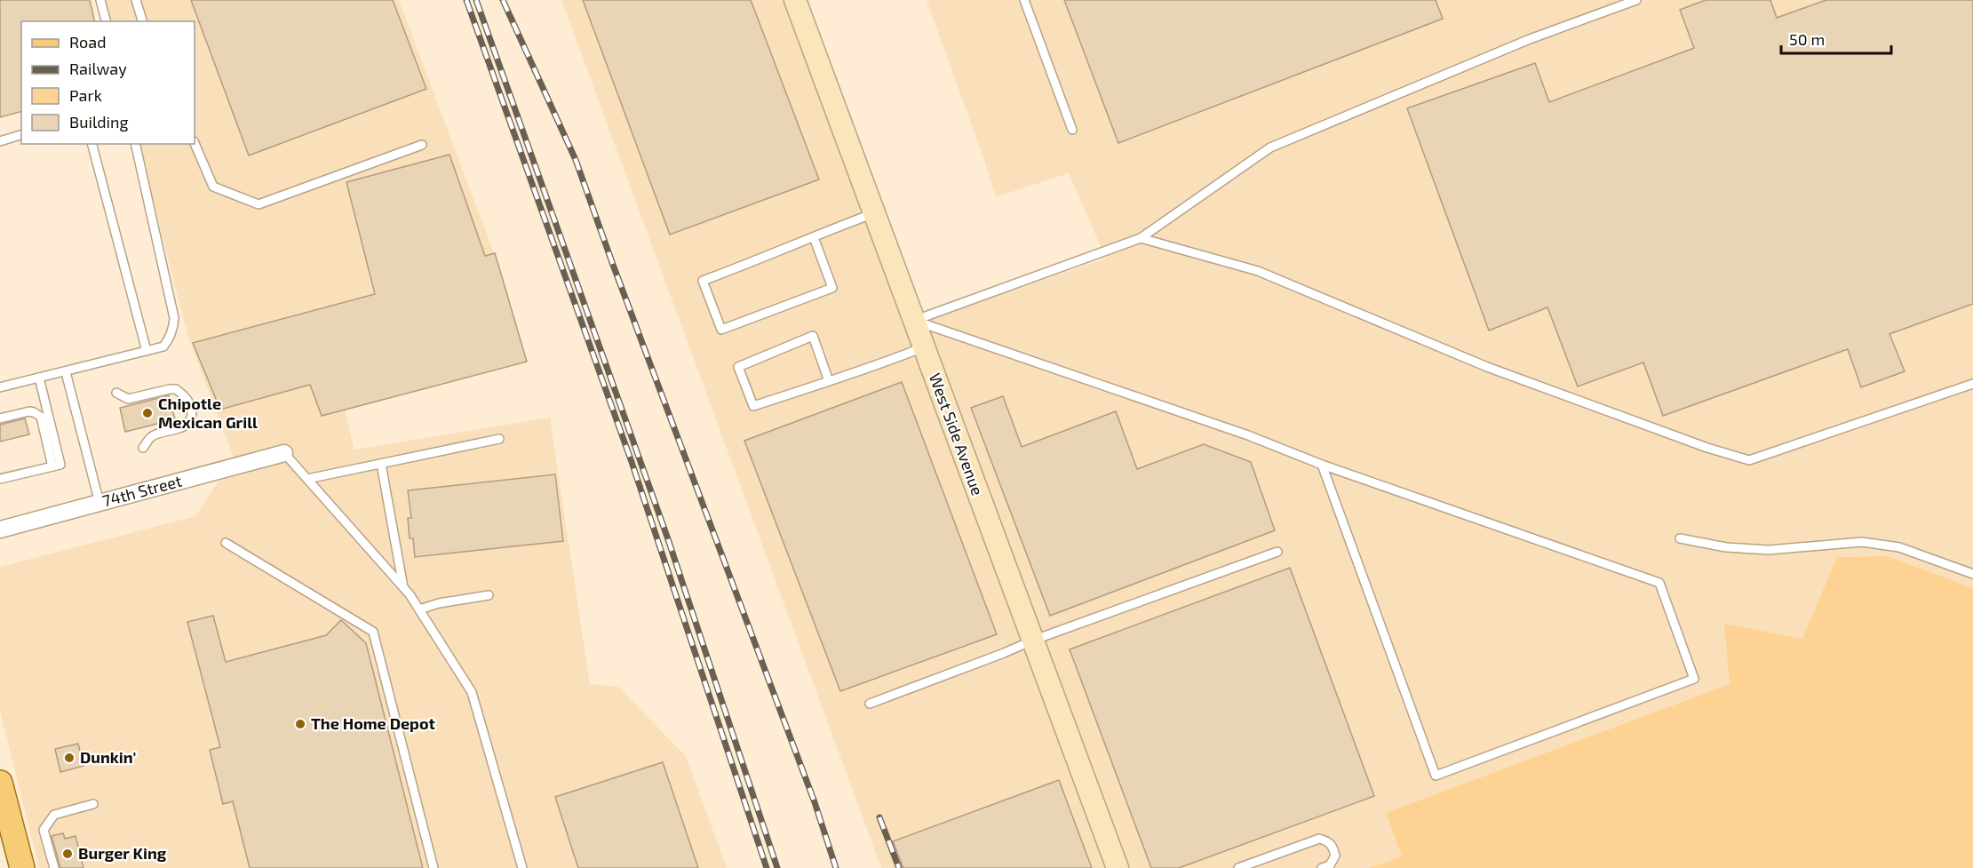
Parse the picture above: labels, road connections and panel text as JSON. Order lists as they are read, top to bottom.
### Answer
{
  "streets": {
    "street": ["West Side Avenue", "74th Street"]
  },
  "places": [
    "Chipotle Mexican Grill",
    "The Home Depot",
    "Dunkin'",
    "Burger King"
  ],
  "legend": [
    "Road",
    "Railway",
    "Park",
    "Building"
  ],
  "scale_bar": "50 m"
}
